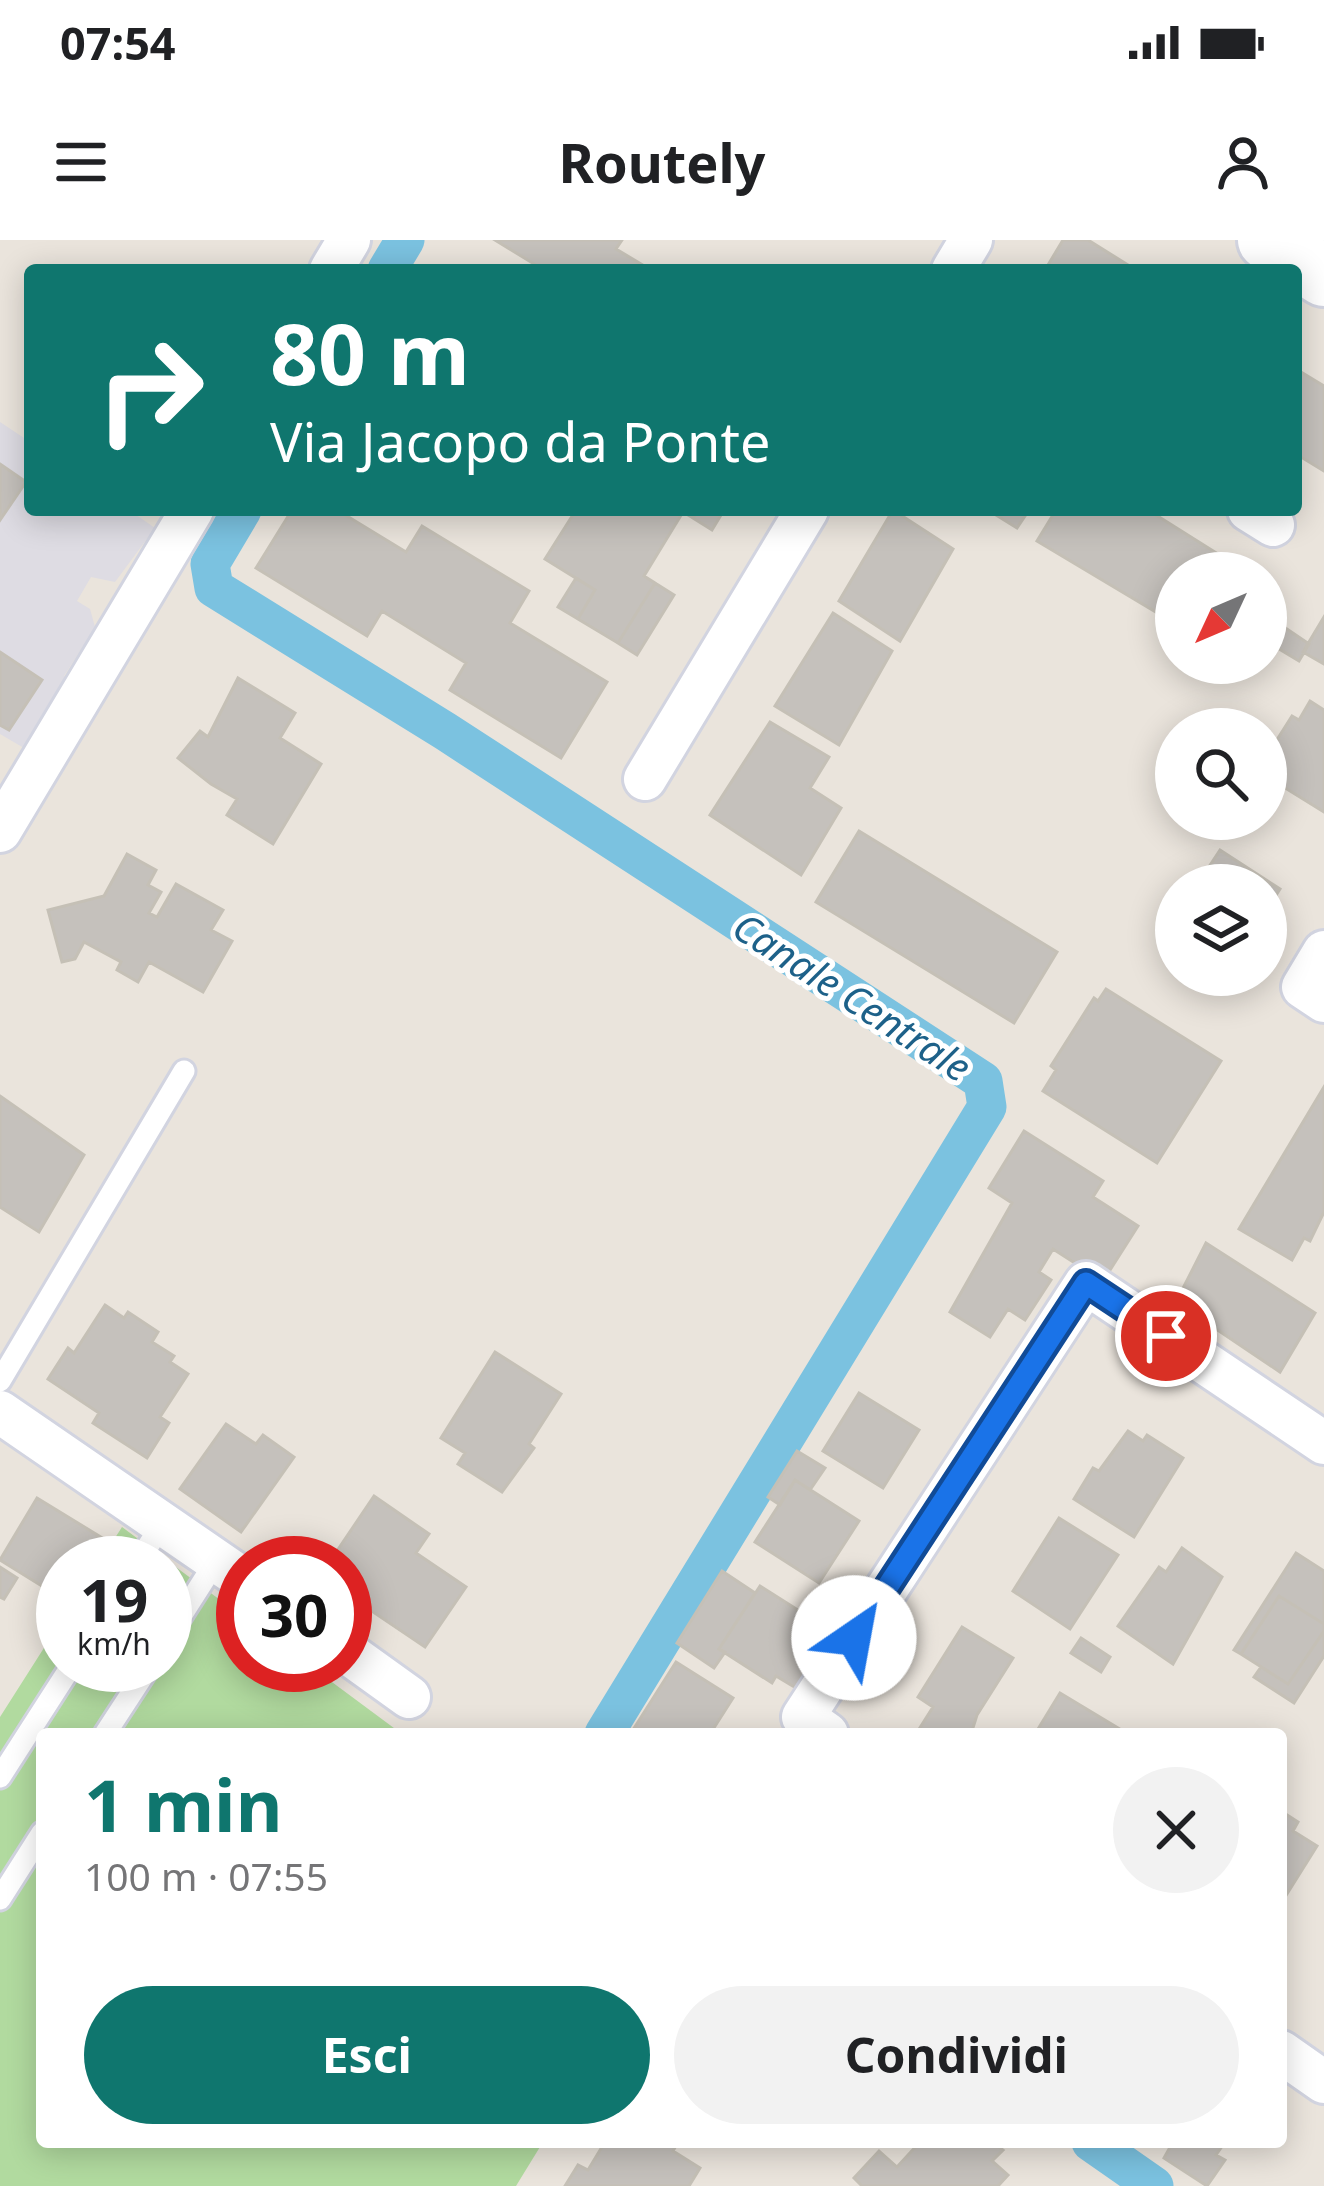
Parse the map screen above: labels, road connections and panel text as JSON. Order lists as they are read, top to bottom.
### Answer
{
  "water": ["Canale Centrale"],
  "north": "bottom left",
  "page": {
    "status": "07:54",
    "header": "Routely",
    "turn": ["80 m", "Via Jacopo da Ponte"],
    "speed": "19 km/h",
    "limit": "30",
    "heading": ["1 min", "100 m · 07:55"],
    "buttons": ["Esci", "Condividi"]
  }
}
